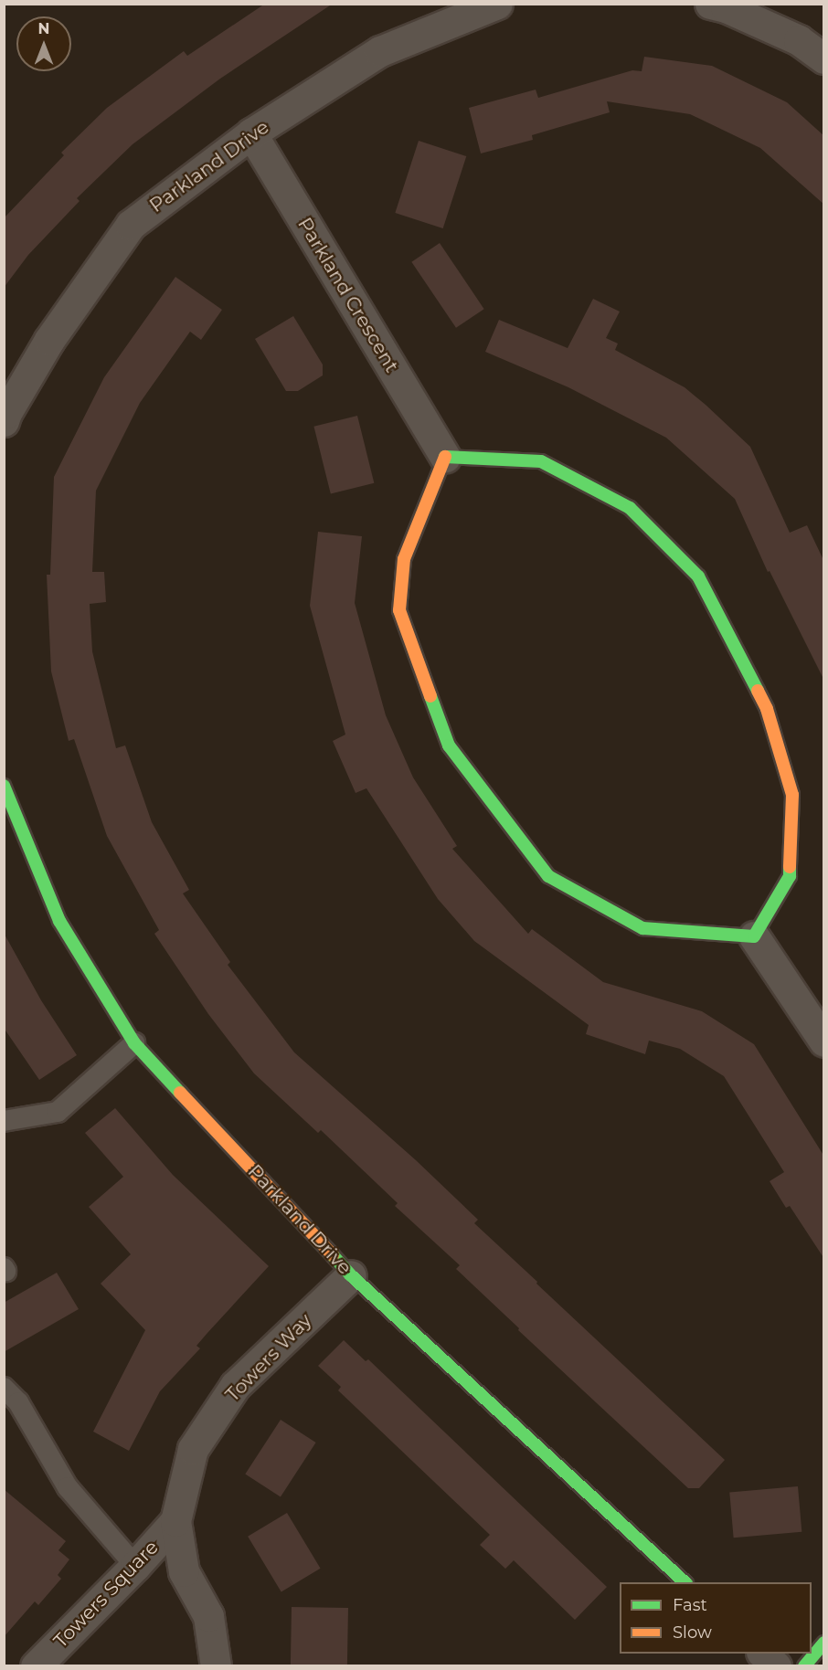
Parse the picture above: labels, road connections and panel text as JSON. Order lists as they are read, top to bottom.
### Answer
{
  "streets": {
    "street": [
      "Parkland Drive",
      "Parkland Crescent",
      "Towers Way",
      "Towers Square"
    ]
  },
  "crossings": [
    ["Parkland Drive", "Parkland Crescent"],
    ["Parkland Drive", "Towers Way"],
    ["Towers Way", "Towers Square"]
  ],
  "legend": ["Fast", "Slow"],
  "north": "top"
}
